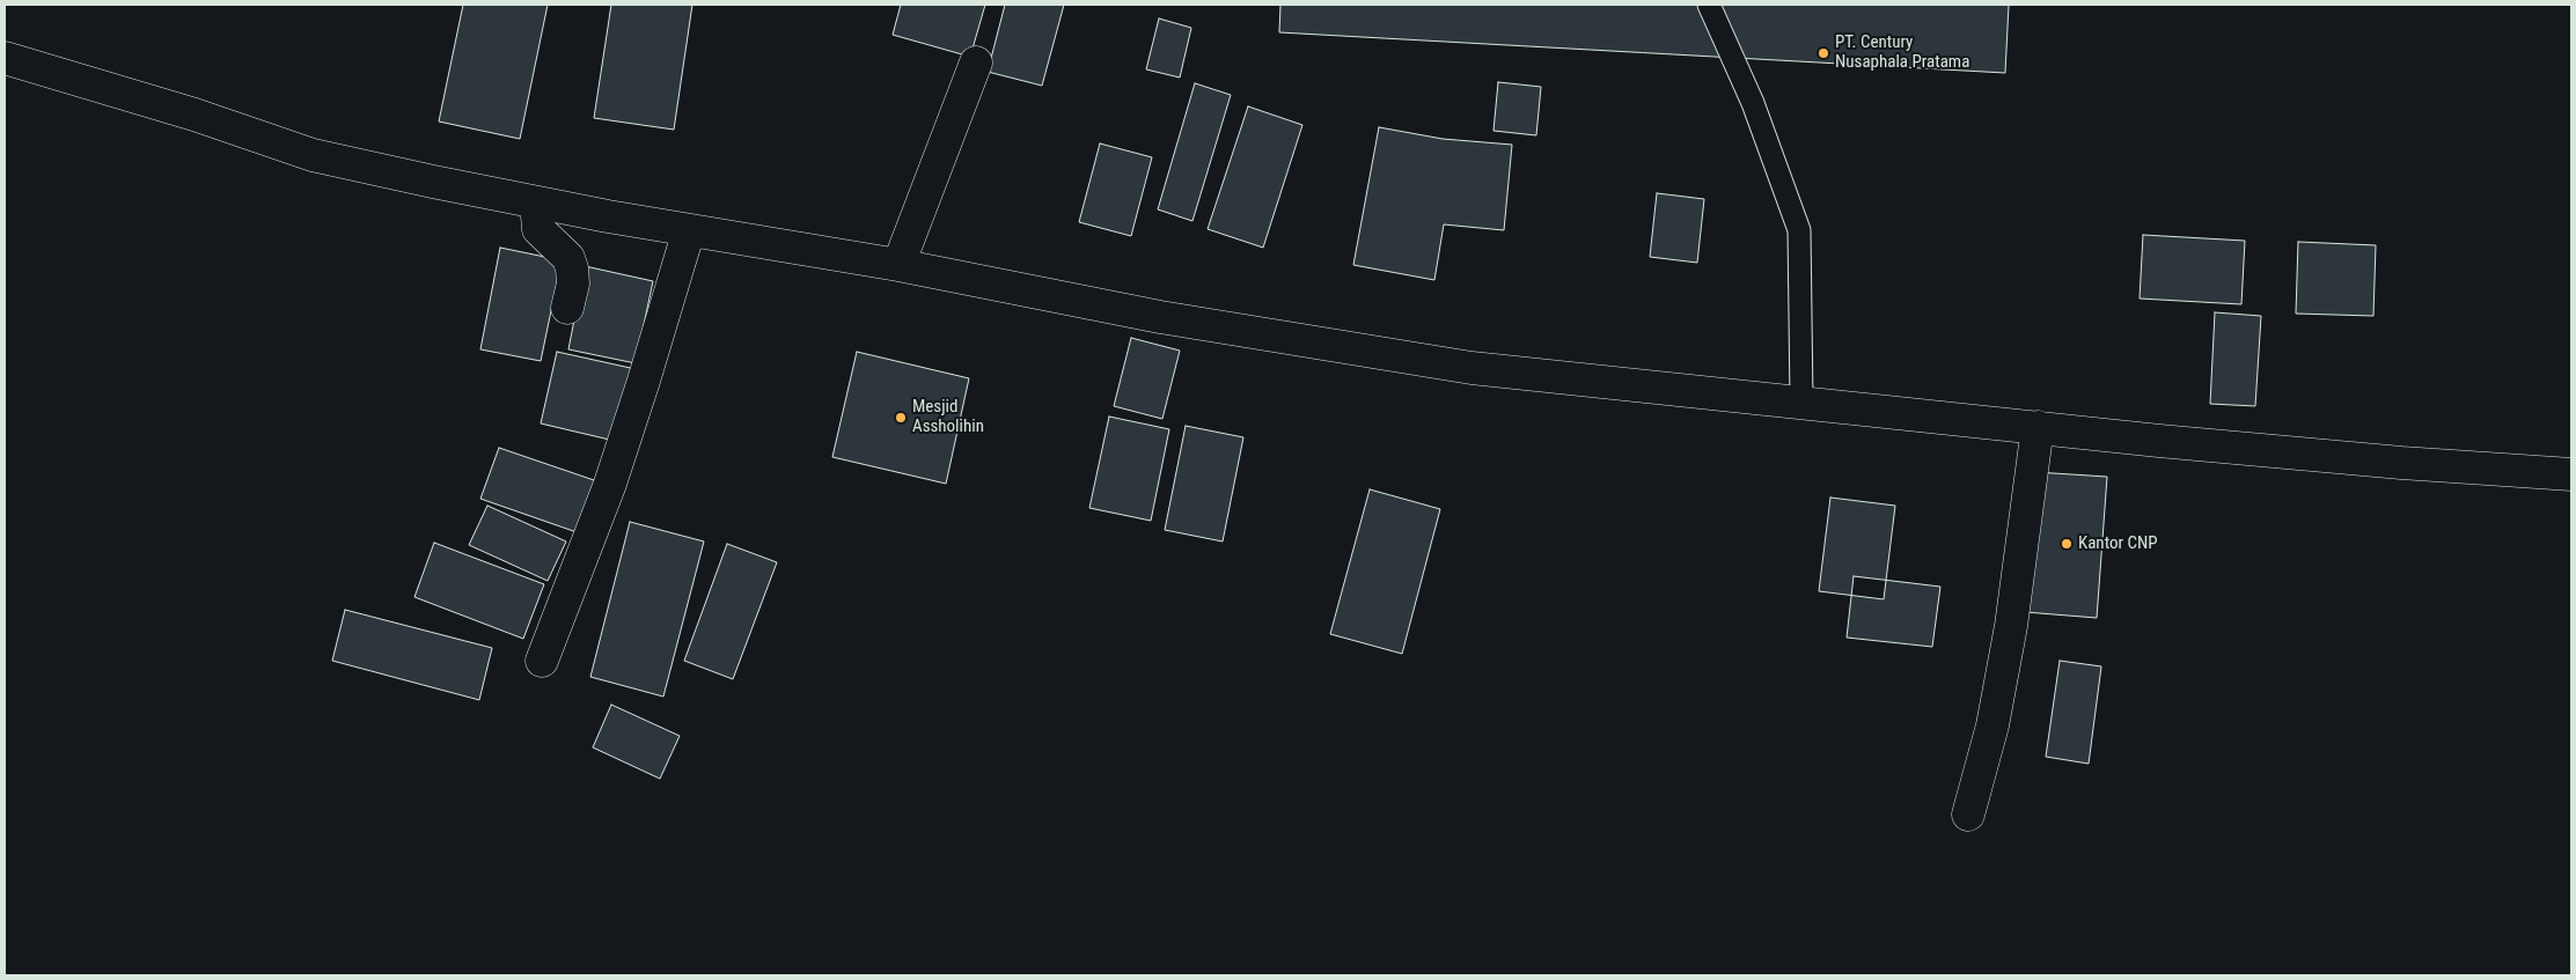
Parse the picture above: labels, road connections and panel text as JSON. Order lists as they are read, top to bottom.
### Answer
{
  "places": ["PT. Century Nusaphala Pratama", "Mesjid Assholihin", "Kantor CNP"]
}
